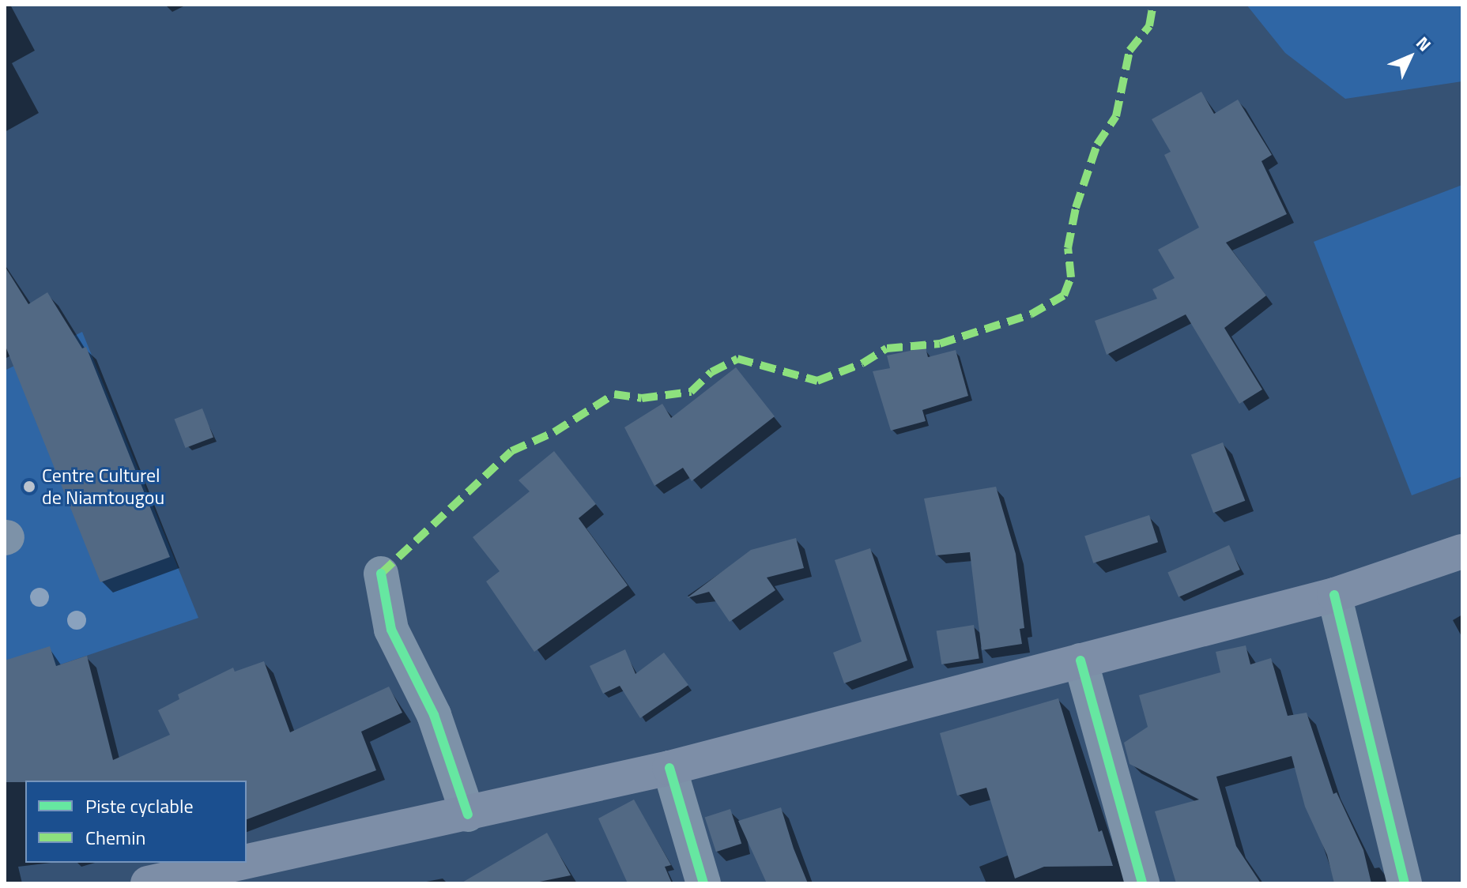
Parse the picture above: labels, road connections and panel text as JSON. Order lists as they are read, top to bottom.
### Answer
{
  "places": ["Centre Culturel de Niamtougou"],
  "legend": ["Piste cyclable", "Chemin"],
  "north": "top right"
}
